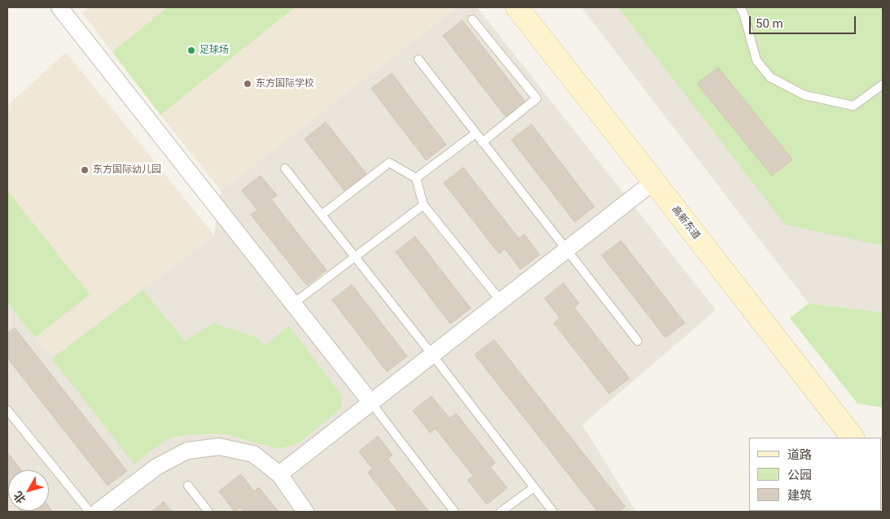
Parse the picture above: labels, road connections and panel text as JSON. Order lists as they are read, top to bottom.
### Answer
{
  "streets": {
    "main road": ["高新东道"]
  },
  "places": ["足球场", "东方国际学校", "东方国际幼儿园"],
  "legend": ["道路", "公园", "建筑"],
  "scale_bar": "50 m",
  "north": "bottom left"
}
